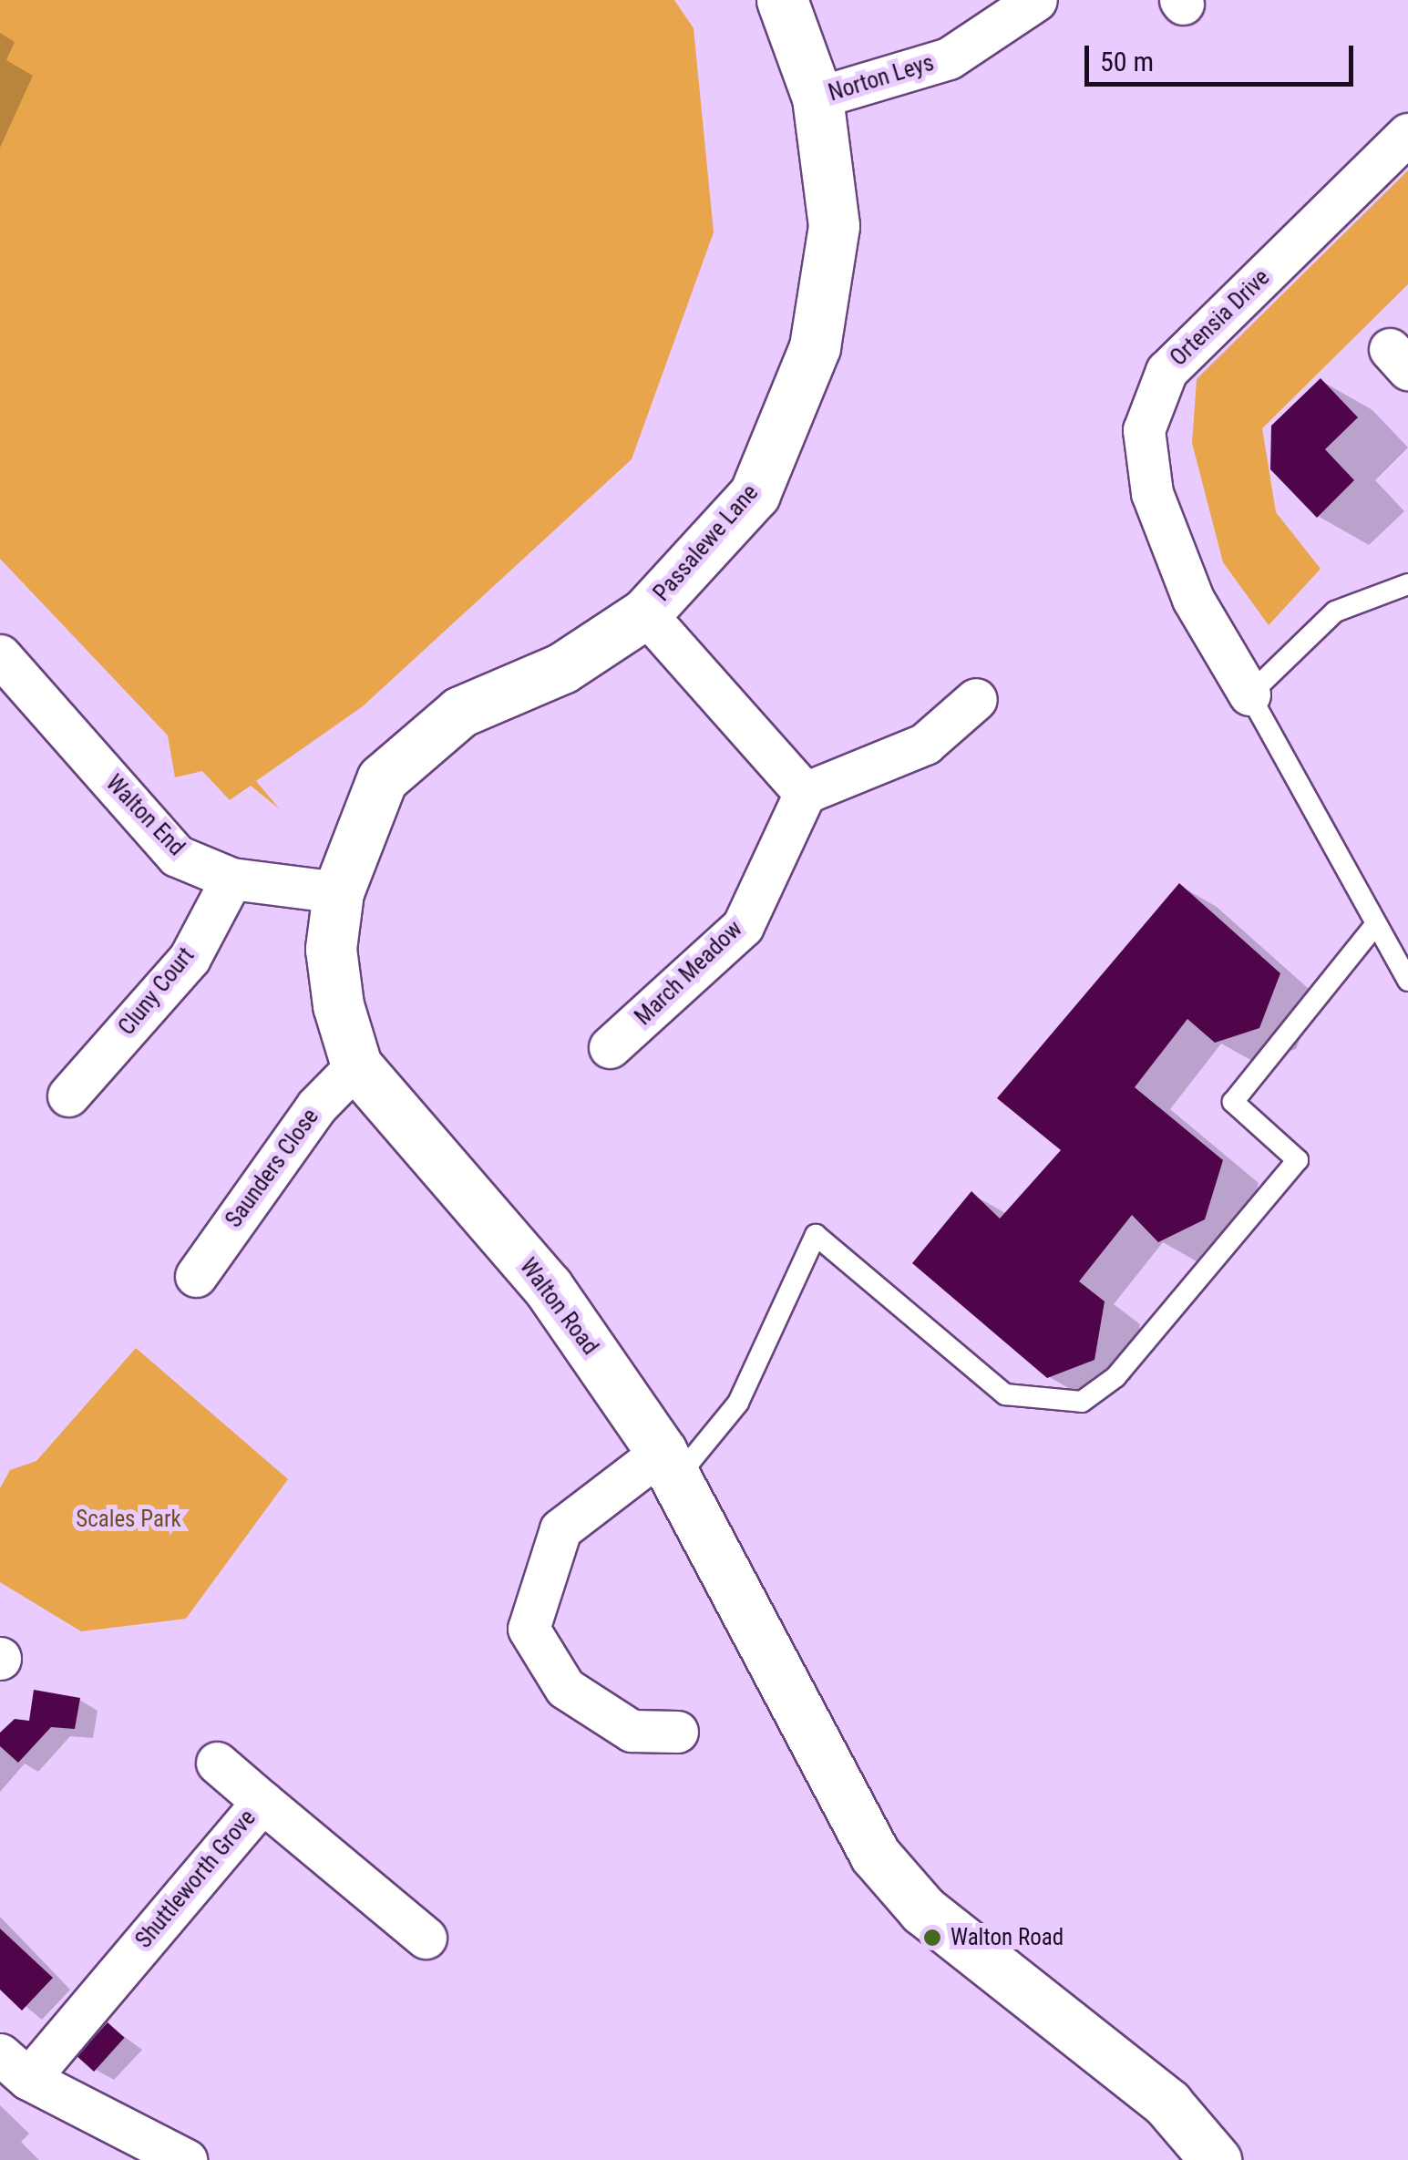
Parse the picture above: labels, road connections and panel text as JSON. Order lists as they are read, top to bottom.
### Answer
{
  "streets": {
    "street": [
      "Norton Leys",
      "Ortensia Drive",
      "Passalewe Lane",
      "Walton End",
      "March Meadow",
      "Cluny Court",
      "Saunders Close",
      "Walton Road",
      "Shuttleworth Grove"
    ]
  },
  "crossings": [
    ["Norton Leys", "Passalewe Lane"],
    ["Passalewe Lane", "Walton End"],
    ["Passalewe Lane", "Walton Road"],
    ["Walton End", "Cluny Court"],
    ["Walton End", "Walton Road"],
    ["Saunders Close", "Walton Road"]
  ],
  "parks": ["Scales Park"],
  "places": ["Walton Road"],
  "scale_bar": "50 m"
}
